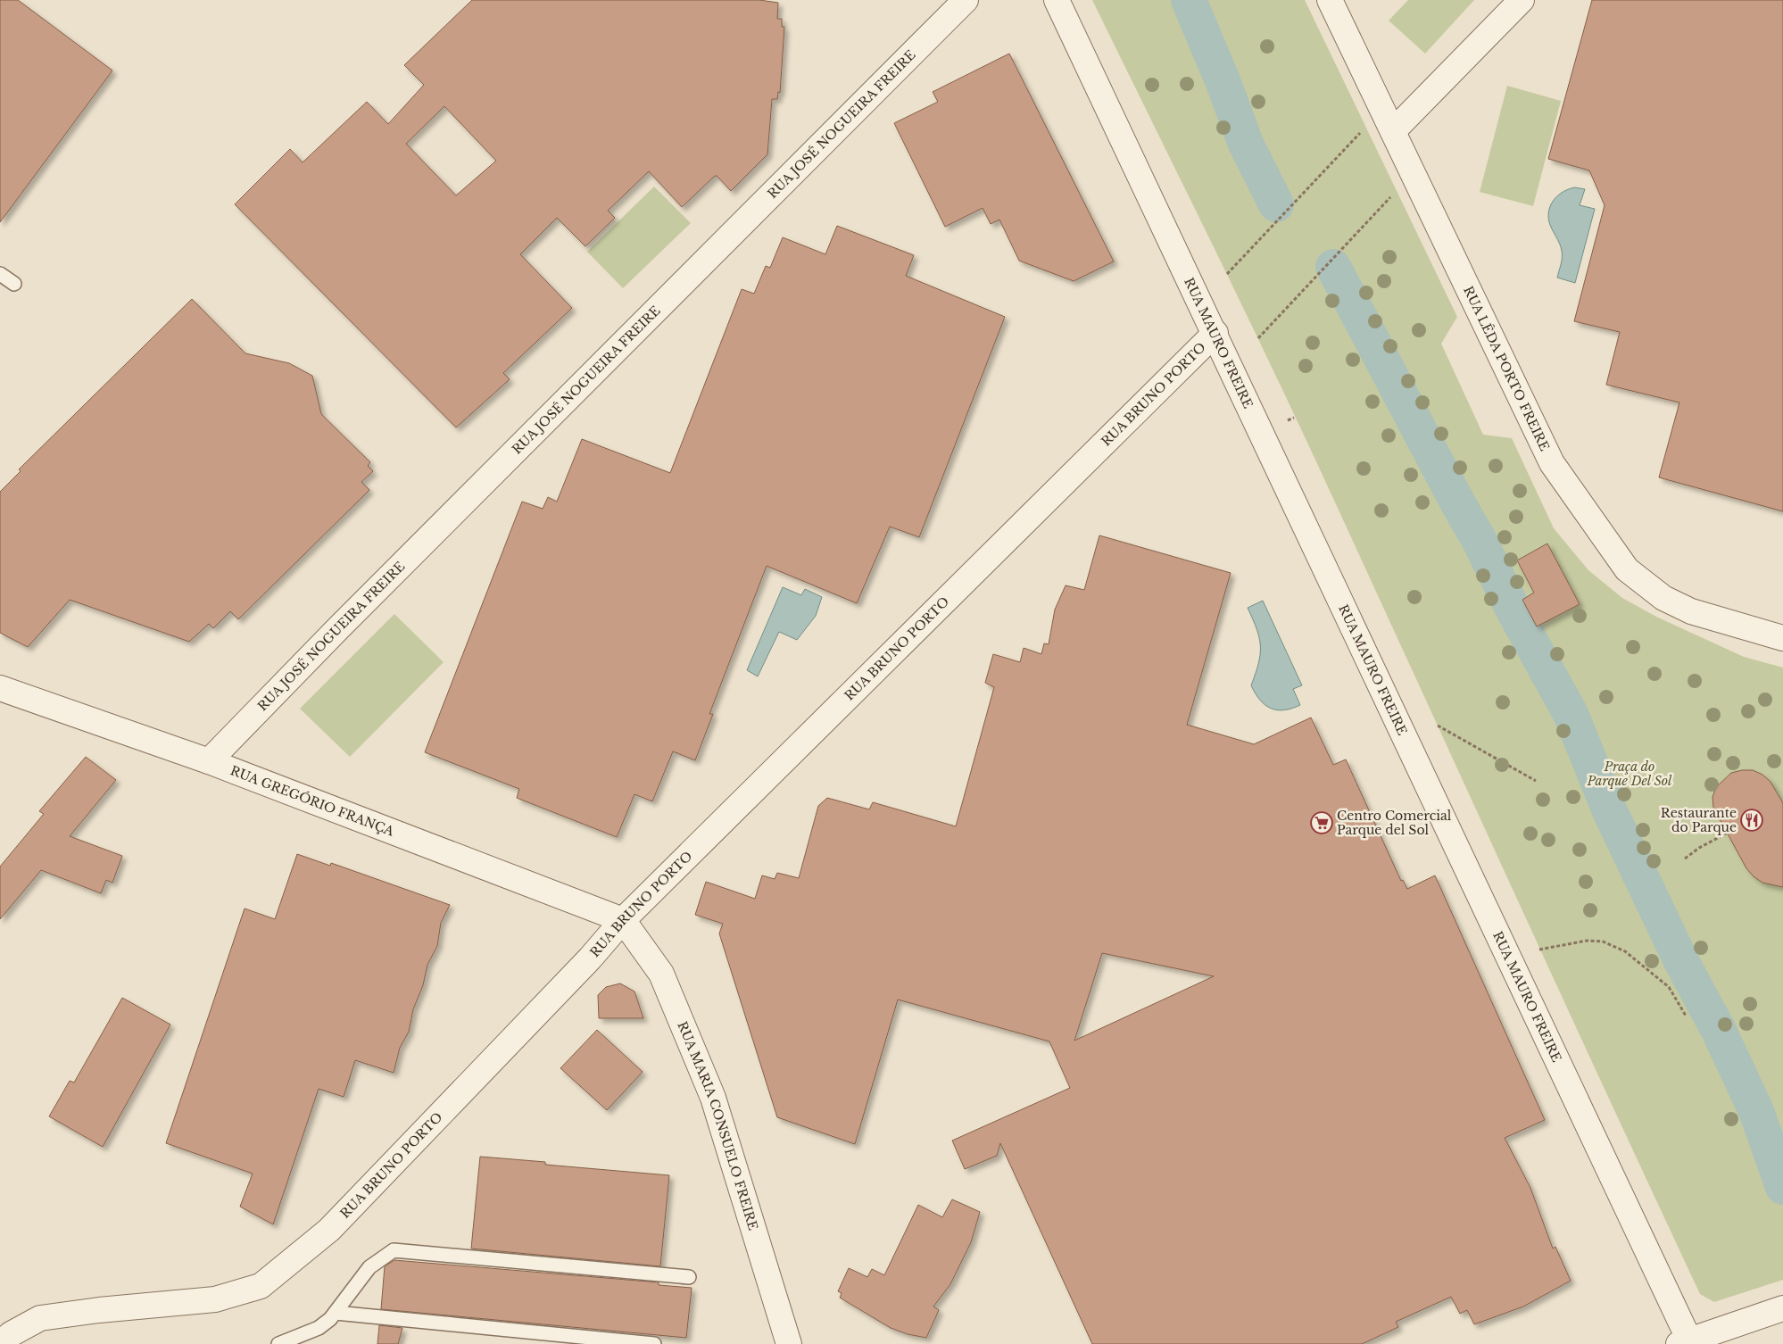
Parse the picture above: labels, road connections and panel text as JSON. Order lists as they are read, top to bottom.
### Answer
{
  "streets": {
    "street": [
      "RUA JOSÉ NOGUEIRA FREIRE",
      "RUA MAURO FREIRE",
      "RUA LÊDA PORTO FREIRE",
      "RUA BRUNO PORTO",
      "RUA GREGÓRIO FRANÇA",
      "RUA MARIA CONSUELO FREIRE"
    ]
  },
  "crossings": [
    ["RUA JOSÉ NOGUEIRA FREIRE", "RUA GREGÓRIO FRANÇA"],
    ["RUA MAURO FREIRE", "RUA BRUNO PORTO"],
    ["RUA BRUNO PORTO", "RUA GREGÓRIO FRANÇA"],
    ["RUA BRUNO PORTO", "RUA MARIA CONSUELO FREIRE"],
    ["RUA GREGÓRIO FRANÇA", "RUA MARIA CONSUELO FREIRE"]
  ],
  "parks": ["Praça do Parque Del Sol"],
  "places": {
    "restaurant": ["Restaurante do Parque"],
    "supermarket": ["Centro Comercial Parque del Sol"]
  }
}
